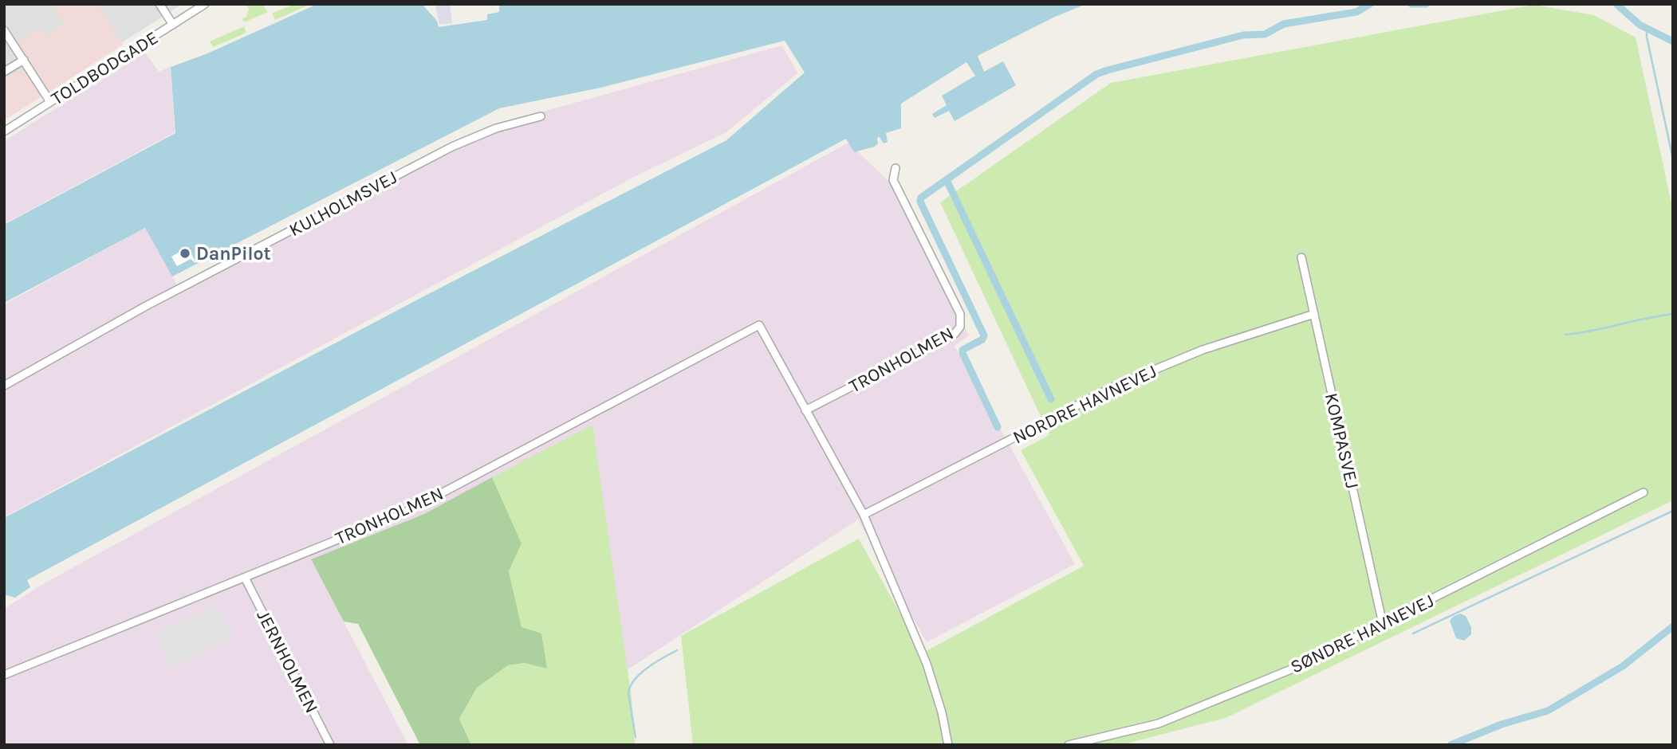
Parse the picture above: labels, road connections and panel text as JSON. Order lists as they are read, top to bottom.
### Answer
{
  "streets": {
    "street": [
      "TOLDBODGADE",
      "KULHOLMSVEJ",
      "TRONHOLMEN",
      "NORDRE HAVNEVEJ",
      "KOMPASVEJ",
      "SØNDRE HAVNEVEJ",
      "JERNHOLMEN"
    ]
  },
  "crossings": [
    ["TRONHOLMEN", "JERNHOLMEN"],
    ["NORDRE HAVNEVEJ", "KOMPASVEJ"],
    ["KOMPASVEJ", "SØNDRE HAVNEVEJ"]
  ],
  "places": ["DanPilot"]
}
